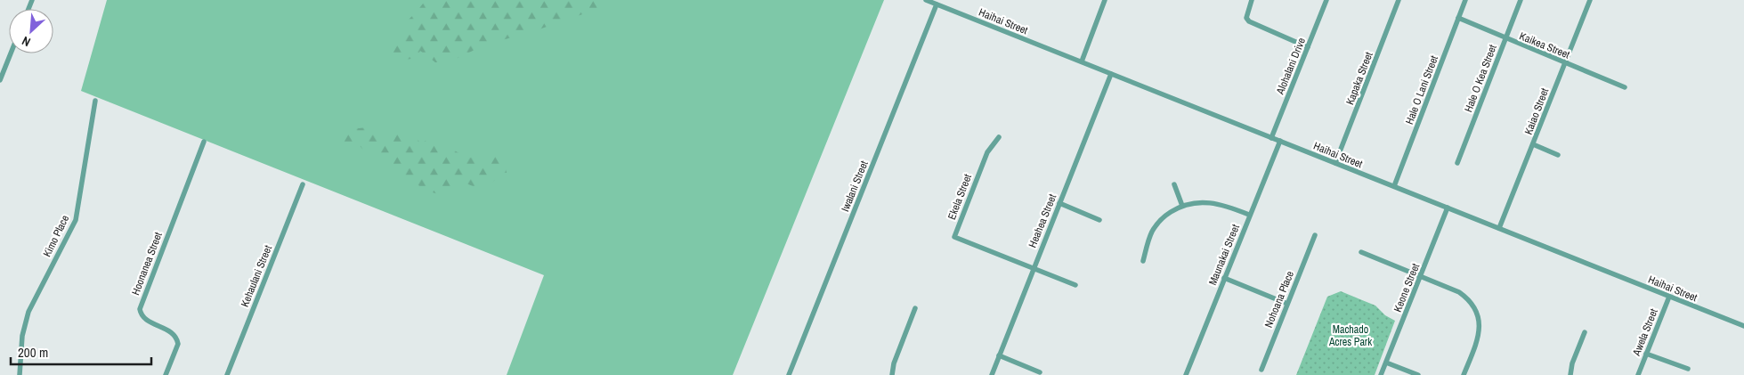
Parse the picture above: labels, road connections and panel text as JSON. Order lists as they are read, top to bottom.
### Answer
{
  "streets": {
    "street": [
      "Haihai Street",
      "Kaikea Street",
      "Alohalani Drive",
      "Kapaka Street",
      "Hale O Kea Street",
      "Hale O Lani Street",
      "Kaiao Street",
      "Iwalani Street",
      "Ekela Street",
      "Heahea Street",
      "Kimo Place",
      "Maunakai Street",
      "Hoonanea Street",
      "Kehaulani Street",
      "Keone Street",
      "Nohoana Place",
      "Awela Street"
    ]
  },
  "crossings": [
    ["Haihai Street", "Alohalani Drive"],
    ["Haihai Street", "Kapaka Street"],
    ["Haihai Street", "Hale O Lani Street"],
    ["Haihai Street", "Kaiao Street"],
    ["Haihai Street", "Iwalani Street"],
    ["Haihai Street", "Heahea Street"],
    ["Haihai Street", "Maunakai Street"],
    ["Haihai Street", "Keone Street"],
    ["Haihai Street", "Awela Street"],
    ["Kaikea Street", "Hale O Kea Street"],
    ["Kaikea Street", "Hale O Lani Street"],
    ["Kaikea Street", "Kaiao Street"],
    ["Ekela Street", "Heahea Street"]
  ],
  "parks": ["Machado Acres Park"],
  "scale_bar": "200 m",
  "north": "bottom left"
}
